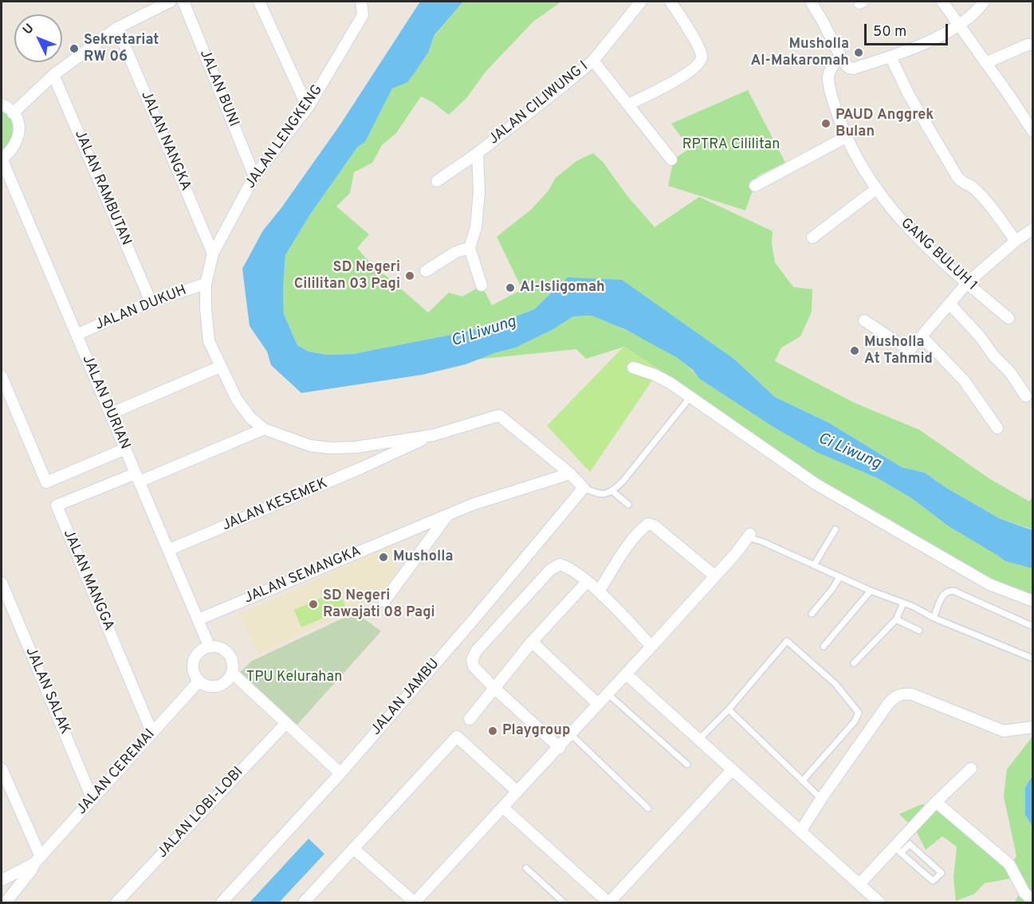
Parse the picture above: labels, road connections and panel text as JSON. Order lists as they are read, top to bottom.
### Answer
{
  "streets": {
    "street": [
      "JALAN BUNI",
      "JALAN CILIWUNG I",
      "JALAN LENGKENG",
      "JALAN NANGKA",
      "JALAN RAMBUTAN",
      "GANG BULUH 1",
      "JALAN DUKUH",
      "JALAN DURIAN",
      "JALAN KESEMEK",
      "JALAN SEMANGKA",
      "JALAN MANGGA",
      "JALAN SALAK",
      "JALAN JAMBU",
      "JALAN CEREMAI",
      "JALAN LOBI-LOBI"
    ]
  },
  "crossings": [
    ["JALAN BUNI", "JALAN LENGKENG"],
    ["JALAN LENGKENG", "JALAN NANGKA"],
    ["JALAN LENGKENG", "JALAN DUKUH"],
    ["JALAN LENGKENG", "JALAN KESEMEK"],
    ["JALAN LENGKENG", "JALAN SEMANGKA"],
    ["JALAN LENGKENG", "JALAN JAMBU"],
    ["JALAN RAMBUTAN", "JALAN DUKUH"],
    ["JALAN DUKUH", "JALAN DURIAN"],
    ["JALAN DURIAN", "JALAN KESEMEK"],
    ["JALAN DURIAN", "JALAN SEMANGKA"],
    ["JALAN DURIAN", "JALAN MANGGA"],
    ["JALAN DURIAN", "JALAN CEREMAI"],
    ["JALAN MANGGA", "JALAN CEREMAI"],
    ["JALAN SALAK", "JALAN CEREMAI"]
  ],
  "water": ["Ci Liwung"],
  "parks": ["RPTRA Cililitan", "TPU Kelurahan"],
  "places": [
    "Sekretariat RW 06",
    "Musholla Al-Makaromah",
    "PAUD Anggrek Bulan",
    "SD Negeri Cililitan 03 Pagi",
    "Al-Isligomah",
    "Musholla At Tahmid",
    "Musholla",
    "SD Negeri Rawajati 08 Pagi",
    "Playgroup"
  ],
  "scale_bar": "50 m",
  "north": "top left"
}
